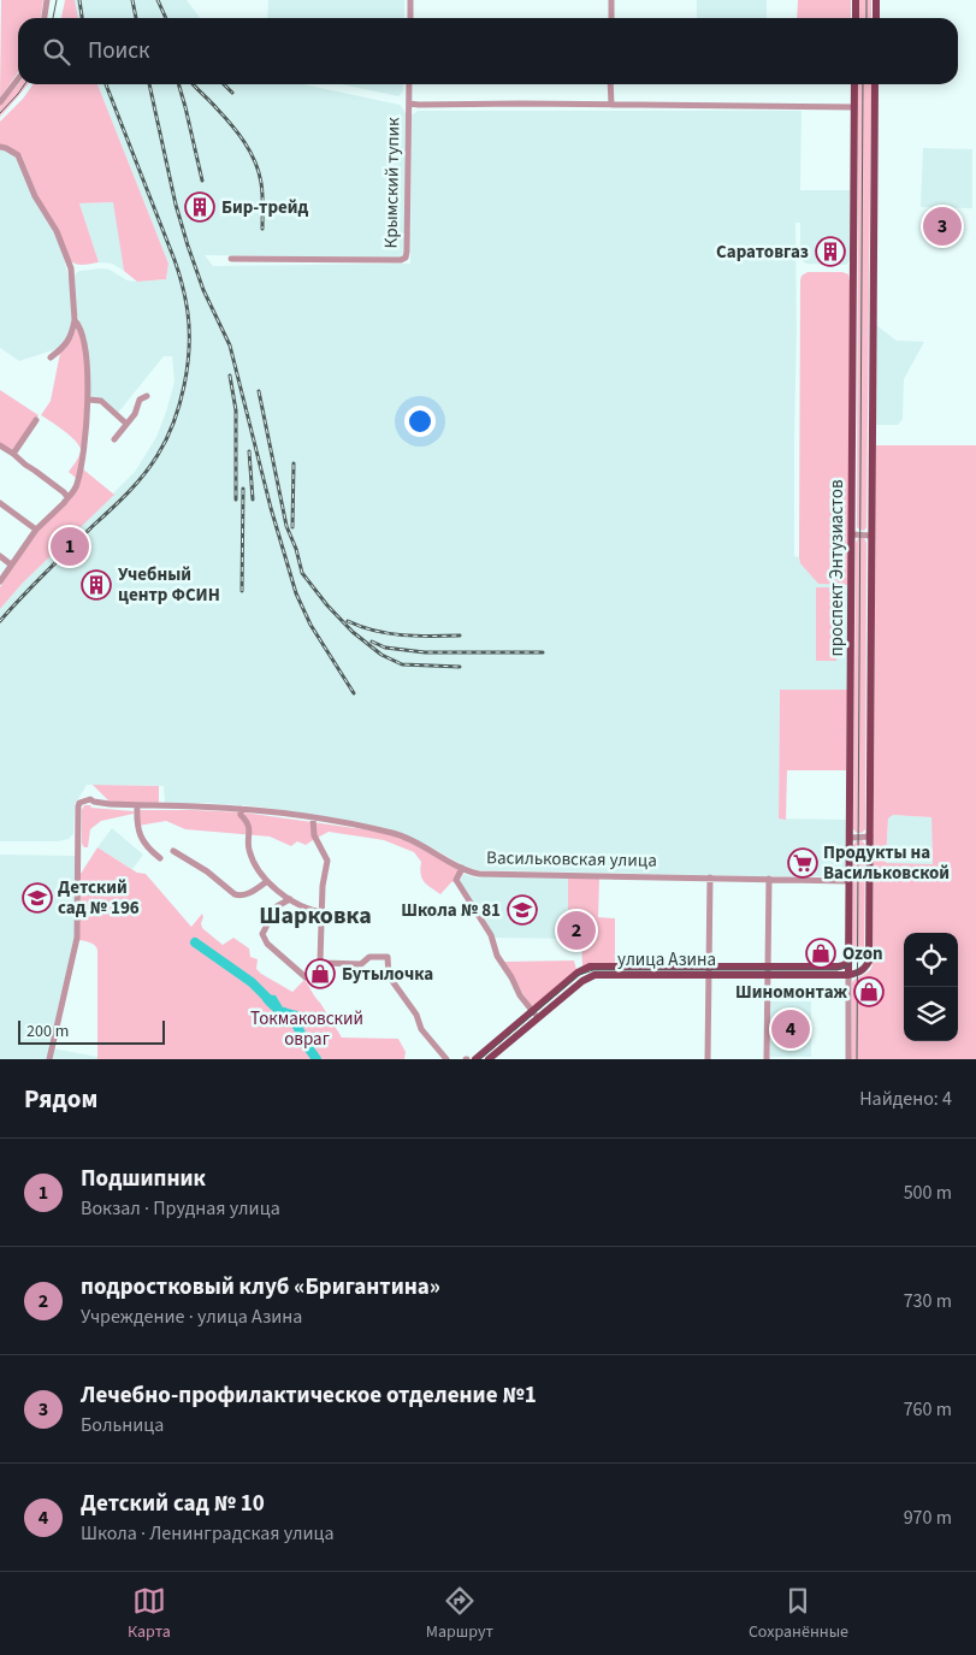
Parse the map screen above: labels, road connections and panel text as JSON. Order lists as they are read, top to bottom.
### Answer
{
  "streets": {
    "main road": ["проспект Энтузиастов", "улица Азина"],
    "street": ["Крымский тупик", "Васильковская улица"]
  },
  "crossings": [
    ["проспект Энтузиастов", "Васильковская улица"],
    ["проспект Энтузиастов", "улица Азина"]
  ],
  "districts": ["Шарковка"],
  "parks": ["Токмаковский овраг"],
  "places": {
    "building": ["Бир-трейд", "Саратовгаз", "Учебный центр ФСИН"],
    "supermarket": ["Продукты на Васильковской"],
    "school or university": ["Детский сад № 196", "Школа № 81"],
    "shop": ["Ozon", "Бутылочка", "Шиномонтаж"]
  },
  "scale_bar": "200 m",
  "page": {
    "search": "Поиск",
    "pins": [
      "3",
      "1",
      "2",
      "4"
    ],
    "scale": "200 m",
    "heading": ["Рядом", "Найдено: 4"],
    "list": [
      {
        "mark": "1",
        "name": "Подшипник",
        "note": "Вокзал · Прудная улица",
        "value": "500 m"
      },
      {
        "mark": "2",
        "name": "подростковый клуб «Бригантина»",
        "note": "Учреждение · улица Азина",
        "value": "730 m"
      },
      {
        "mark": "3",
        "name": "Лечебно-профилактическое отделение №1",
        "note": "Больница",
        "value": "760 m"
      },
      {
        "mark": "4",
        "name": "Детский сад № 10",
        "note": "Школа · Ленинградская улица",
        "value": "970 m"
      }
    ],
    "nav": ["Карта", "Маршрут", "Сохранённые"]
  }
}
